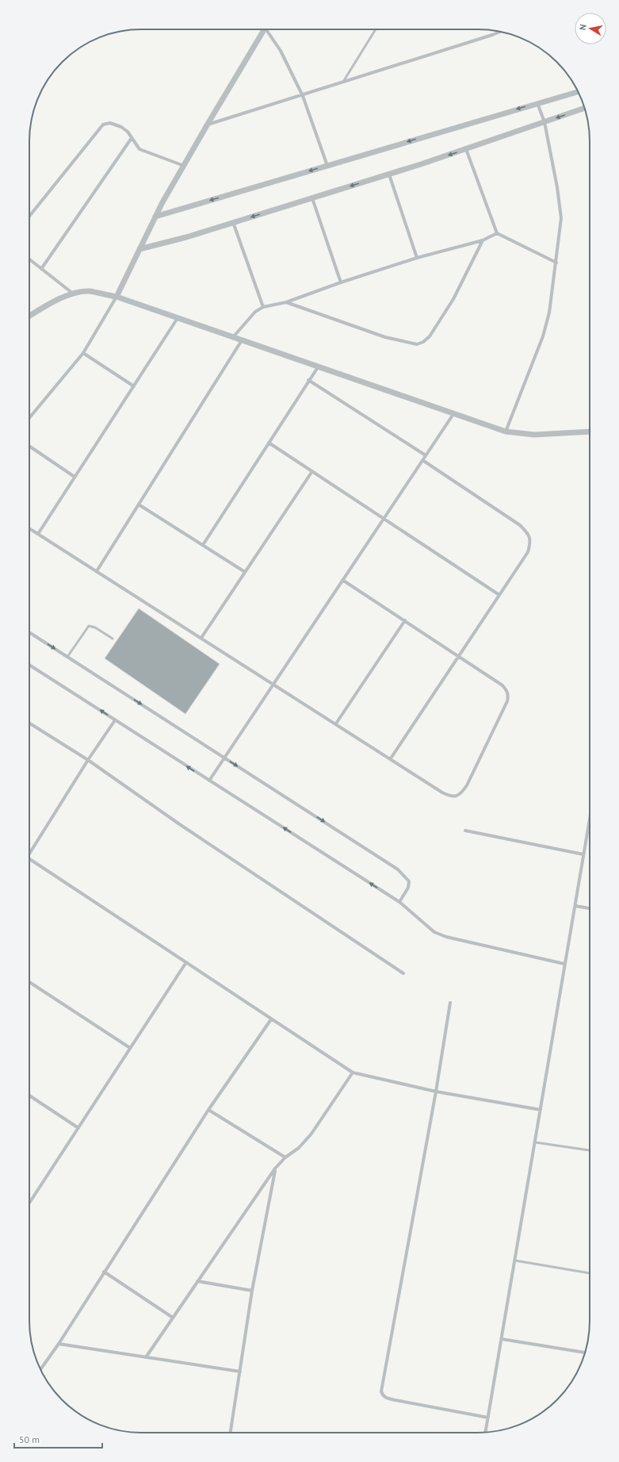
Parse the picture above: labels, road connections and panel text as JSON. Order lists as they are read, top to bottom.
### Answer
{
  "scale_bar": "50 m",
  "north": "left"
}
